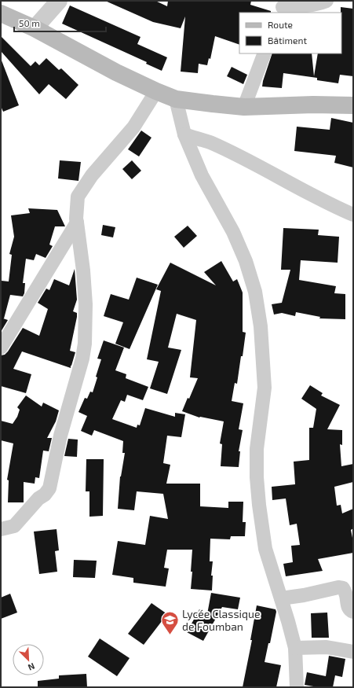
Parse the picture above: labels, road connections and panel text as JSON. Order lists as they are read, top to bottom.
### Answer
{
  "places": {
    "school or university": ["Lycée Classique de Foumban"]
  },
  "legend": ["Route", "Bâtiment"],
  "scale_bar": "50 m",
  "north": "bottom right"
}
